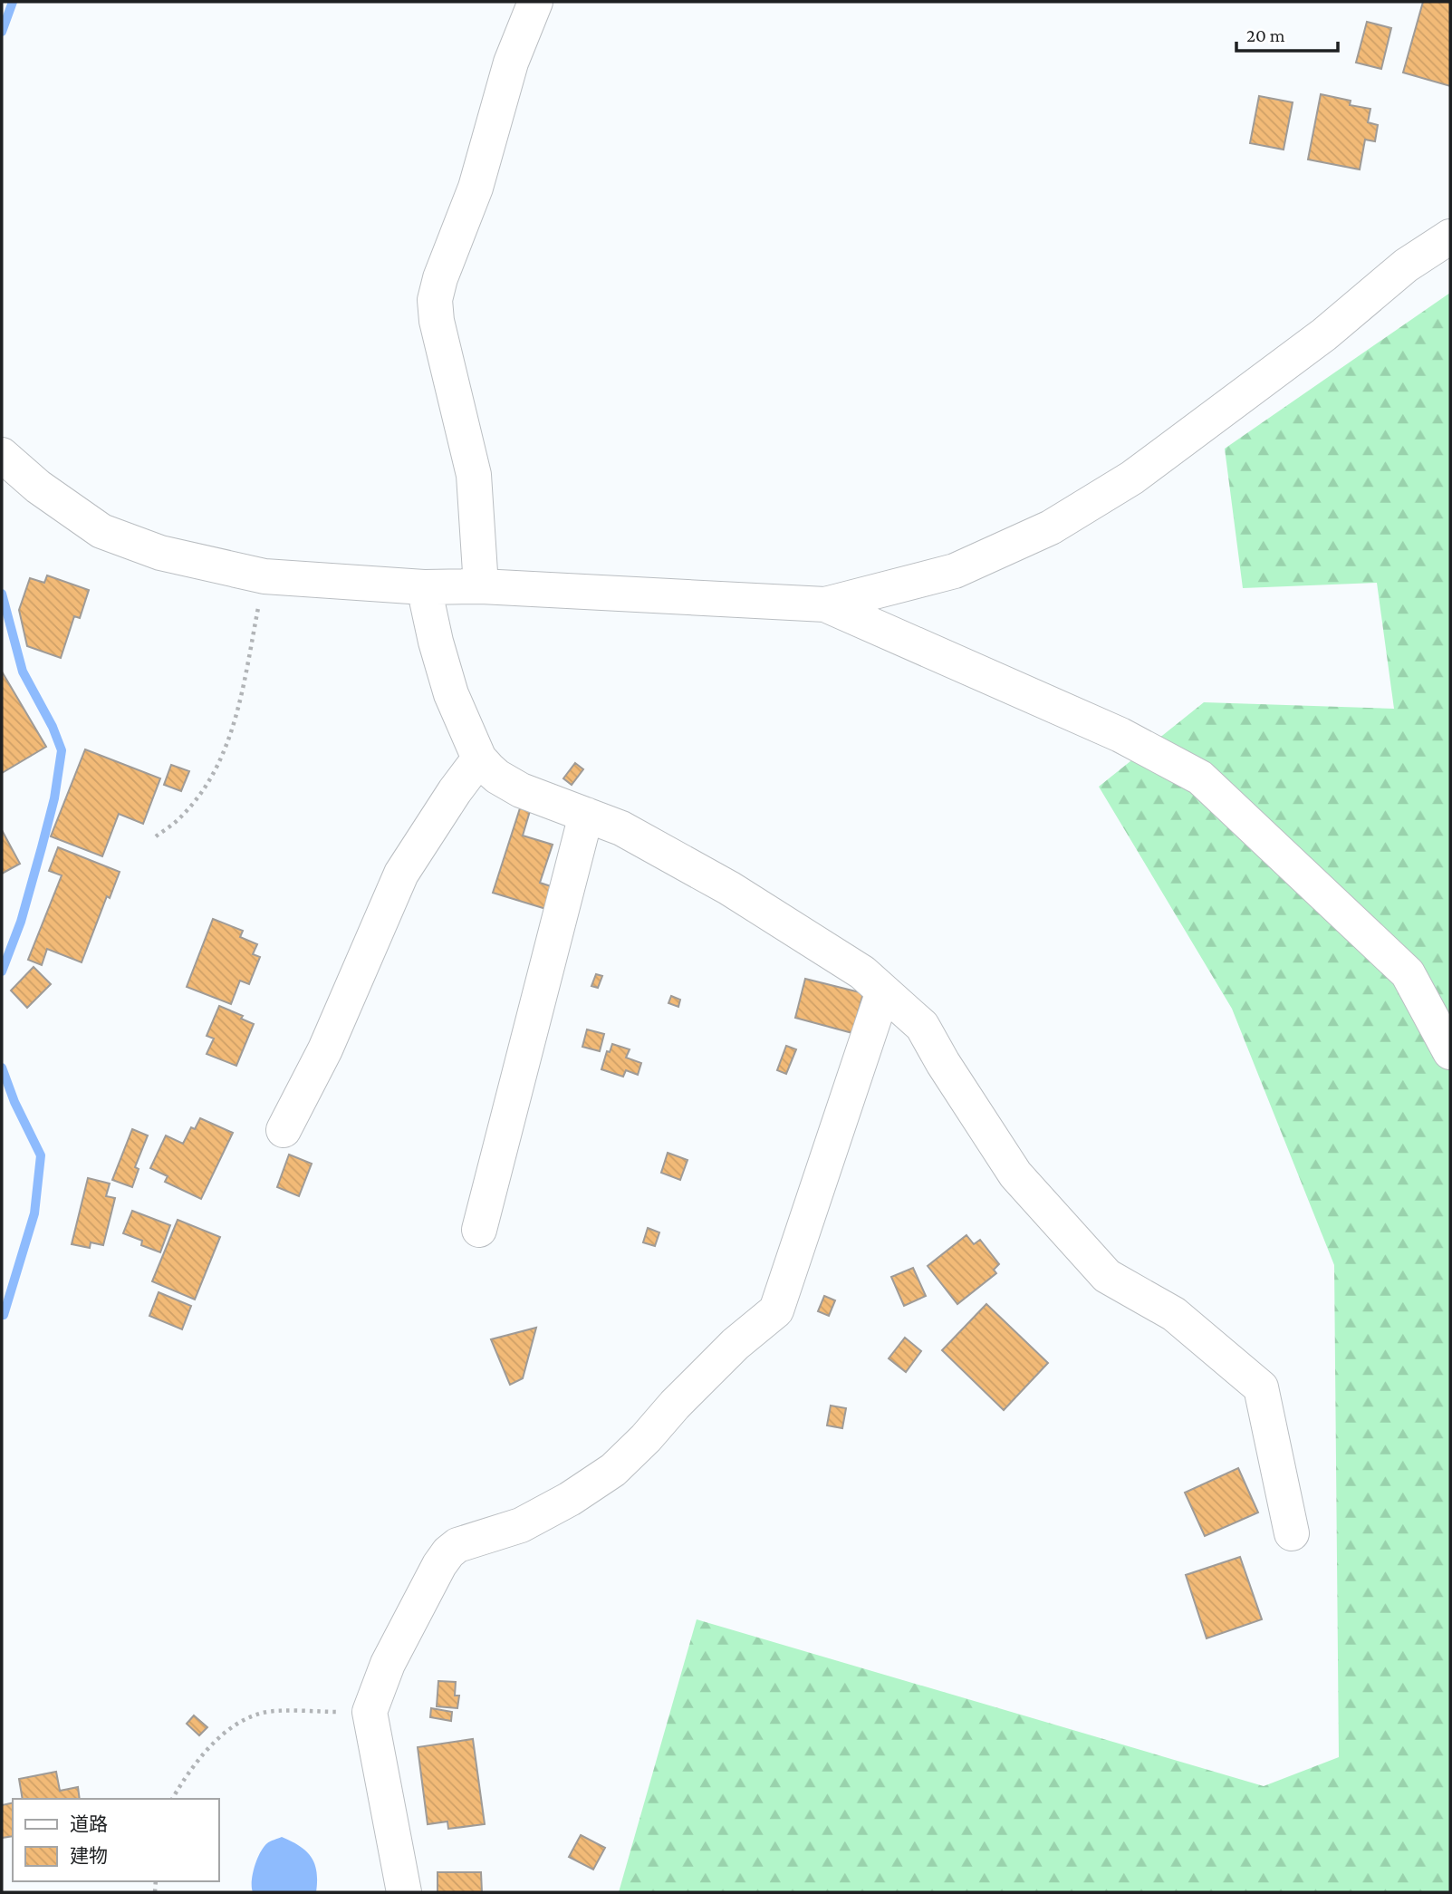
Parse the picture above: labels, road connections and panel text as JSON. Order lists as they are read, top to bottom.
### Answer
{
  "legend": ["道路", "建物"],
  "scale_bar": "20 m"
}
